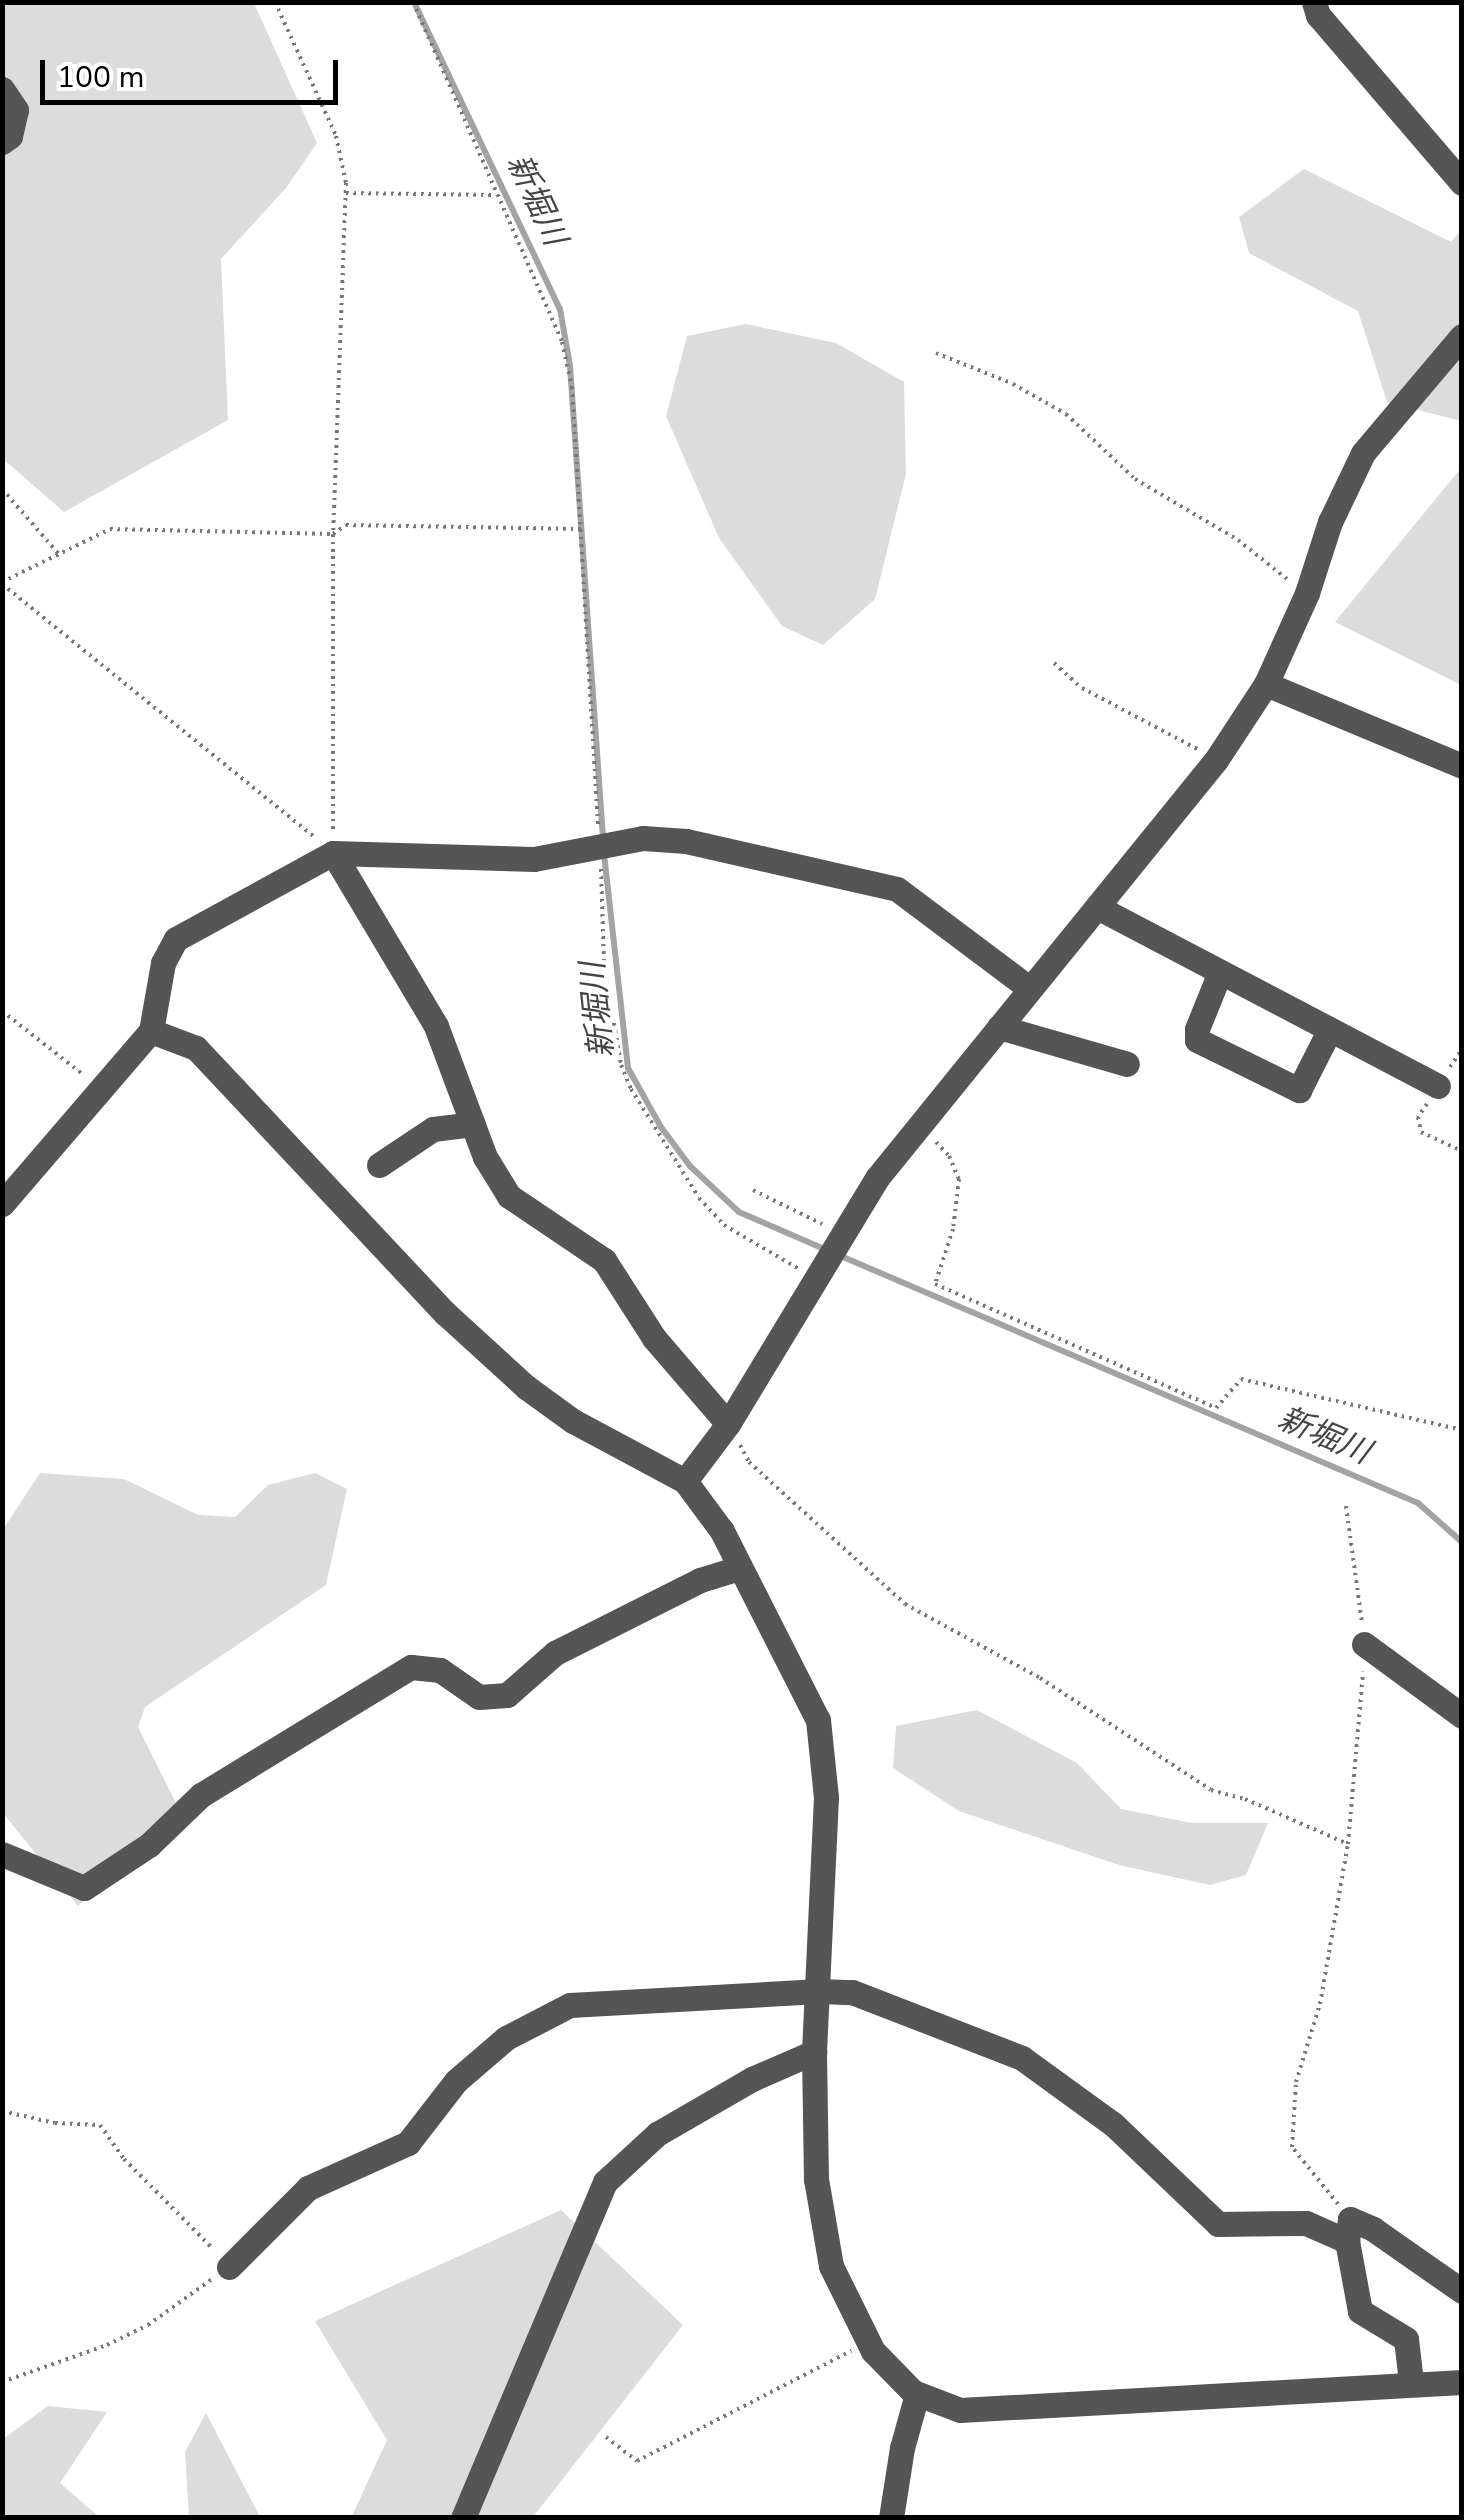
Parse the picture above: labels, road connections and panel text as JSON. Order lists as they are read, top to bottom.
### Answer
{
  "water": ["新堀川"],
  "scale_bar": "100 m"
}
